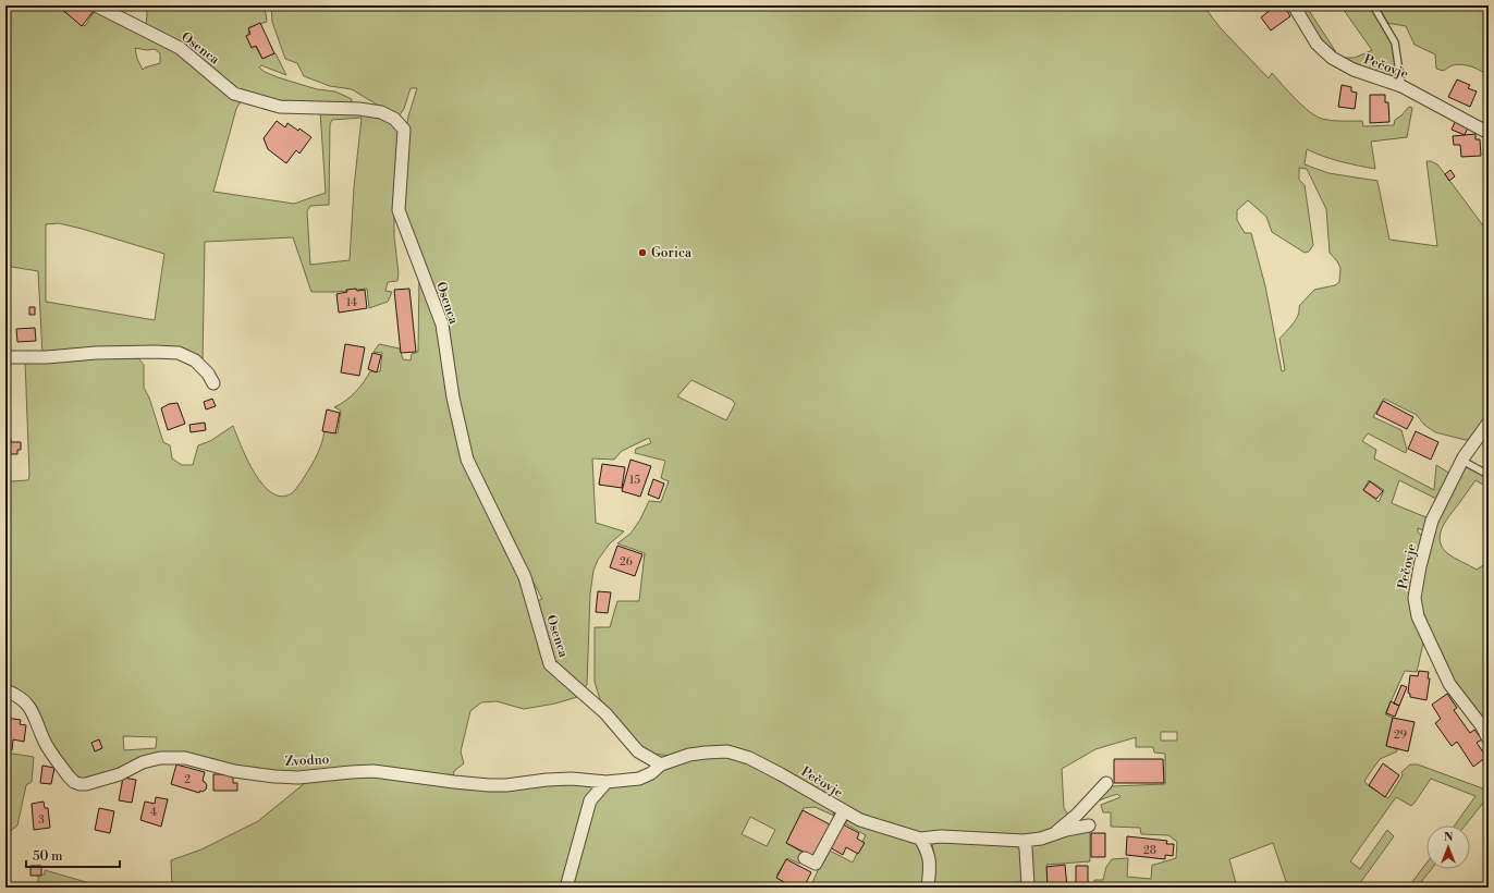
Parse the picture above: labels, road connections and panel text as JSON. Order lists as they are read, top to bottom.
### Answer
{
  "streets": {
    "street": ["Osenca", "Pečovje", "Zvodno"]
  },
  "crossings": [
    ["Osenca", "Pečovje"],
    ["Osenca", "Zvodno"],
    ["Pečovje", "Zvodno"]
  ],
  "places": ["Gorica"],
  "house_numbers": [
    "14",
    "15",
    "26",
    "29",
    "2",
    "4",
    "3",
    "28"
  ],
  "scale_bar": "50 m",
  "north": "top"
}
